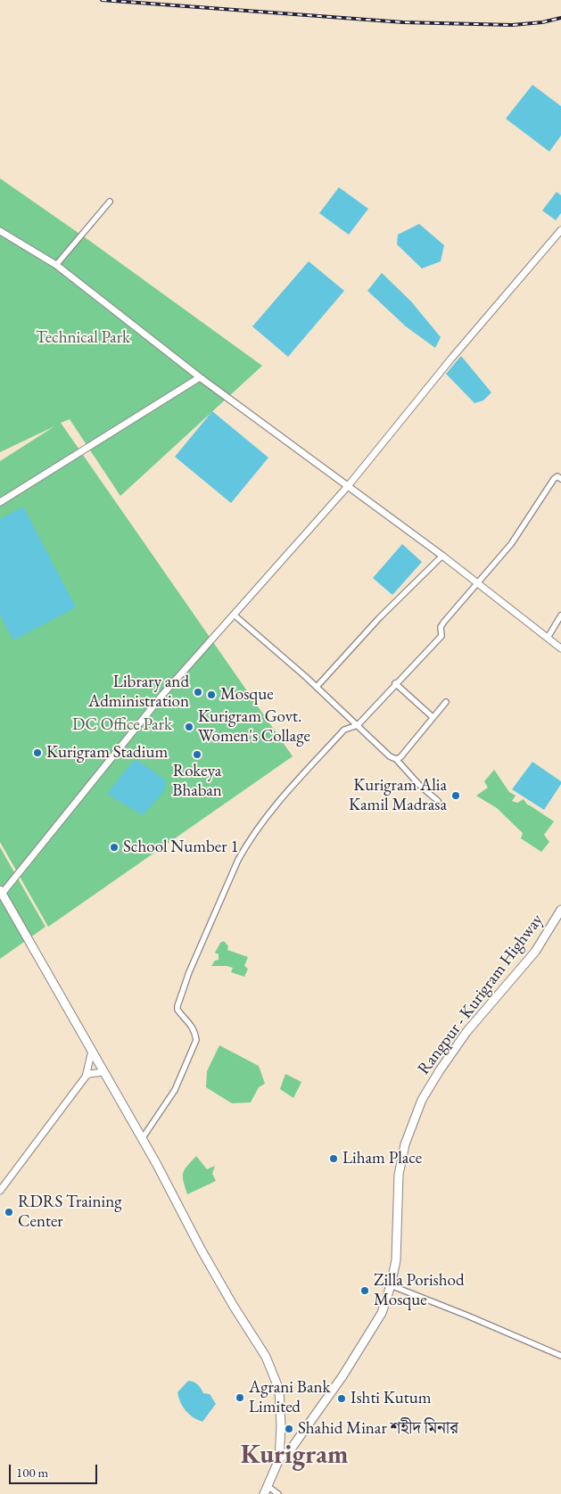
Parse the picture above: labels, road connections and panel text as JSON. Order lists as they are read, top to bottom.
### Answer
{
  "streets": {
    "main road": ["Rangpur - Kurigram Highway"]
  },
  "districts": ["Kurigram"],
  "parks": ["Technical Park", "DC Office Park"],
  "places": [
    "Library and Administration",
    "Mosque",
    "Kurigram Govt. Women's Collage",
    "Kurigram Stadium",
    "Rokeya Bhaban",
    "Kurigram Alia Kamil Madrasa",
    "School Number 1",
    "Liham Place",
    "RDRS Training Center",
    "Zilla Porishod Mosque",
    "Agrani Bank Limited",
    "Ishti Kutum",
    "Shahid Minar শহীদ মিনার"
  ],
  "scale_bar": "100 m"
}
